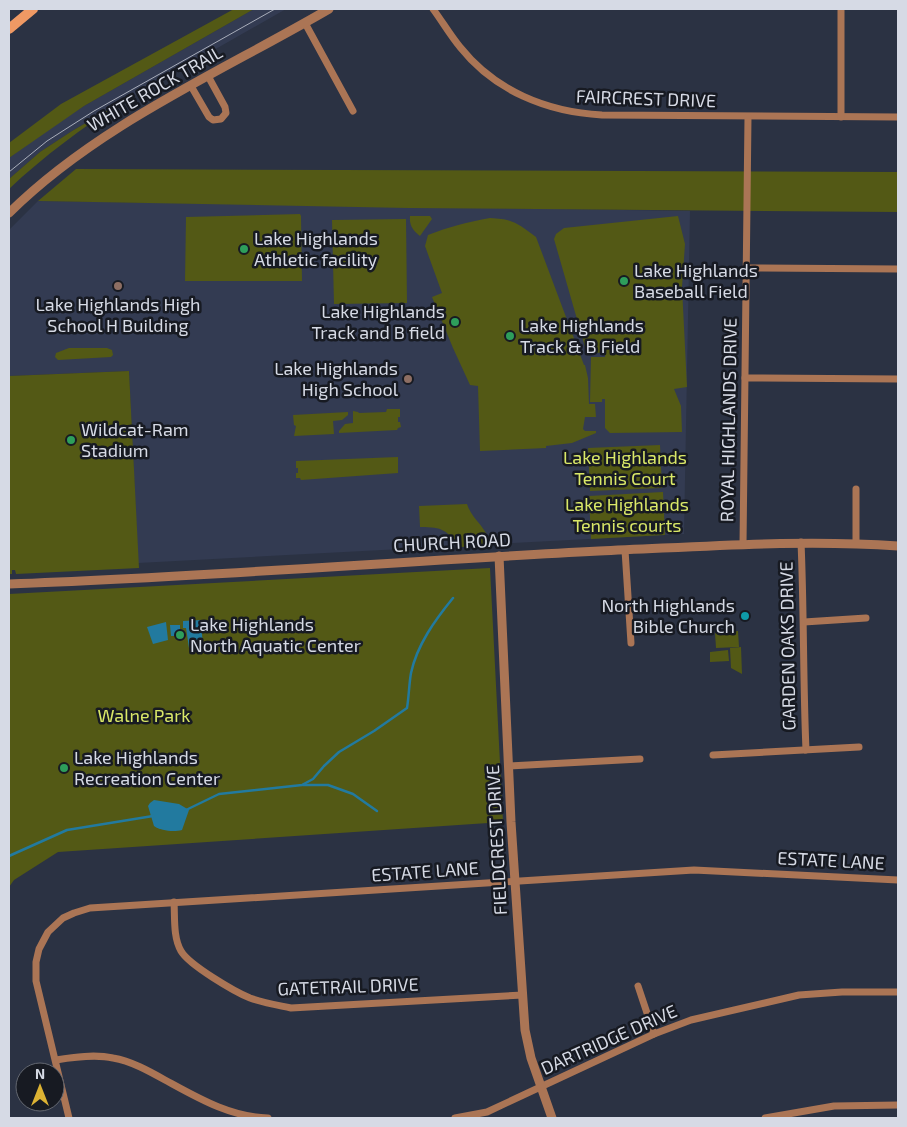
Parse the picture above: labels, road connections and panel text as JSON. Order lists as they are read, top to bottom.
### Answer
{
  "streets": {
    "street": [
      "WHITE ROCK TRAIL",
      "FAIRCREST DRIVE",
      "ROYAL HIGHLANDS DRIVE",
      "CHURCH ROAD",
      "GARDEN OAKS DRIVE",
      "FIELDCREST DRIVE",
      "ESTATE LANE",
      "GATETRAIL DRIVE",
      "DARTRIDGE DRIVE"
    ]
  },
  "crossings": [
    ["FAIRCREST DRIVE", "ROYAL HIGHLANDS DRIVE"],
    ["ROYAL HIGHLANDS DRIVE", "CHURCH ROAD"],
    ["CHURCH ROAD", "GARDEN OAKS DRIVE"],
    ["CHURCH ROAD", "FIELDCREST DRIVE"],
    ["FIELDCREST DRIVE", "ESTATE LANE"],
    ["FIELDCREST DRIVE", "GATETRAIL DRIVE"],
    ["FIELDCREST DRIVE", "DARTRIDGE DRIVE"],
    ["ESTATE LANE", "GATETRAIL DRIVE"]
  ],
  "parks": ["Lake Highlands Tennis Court", "Lake Highlands Tennis courts", "Walne Park"],
  "places": [
    "Lake Highlands Athletic facility",
    "Lake Highlands Baseball Field",
    "Lake Highlands High School H Building",
    "Lake Highlands Track and B field",
    "Lake Highlands Track & B Field",
    "Lake Highlands High School",
    "Wildcat-Ram Stadium",
    "North Highlands Bible Church",
    "Lake Highlands North Aquatic Center",
    "Lake Highlands Recreation Center"
  ],
  "north": "top"
}
